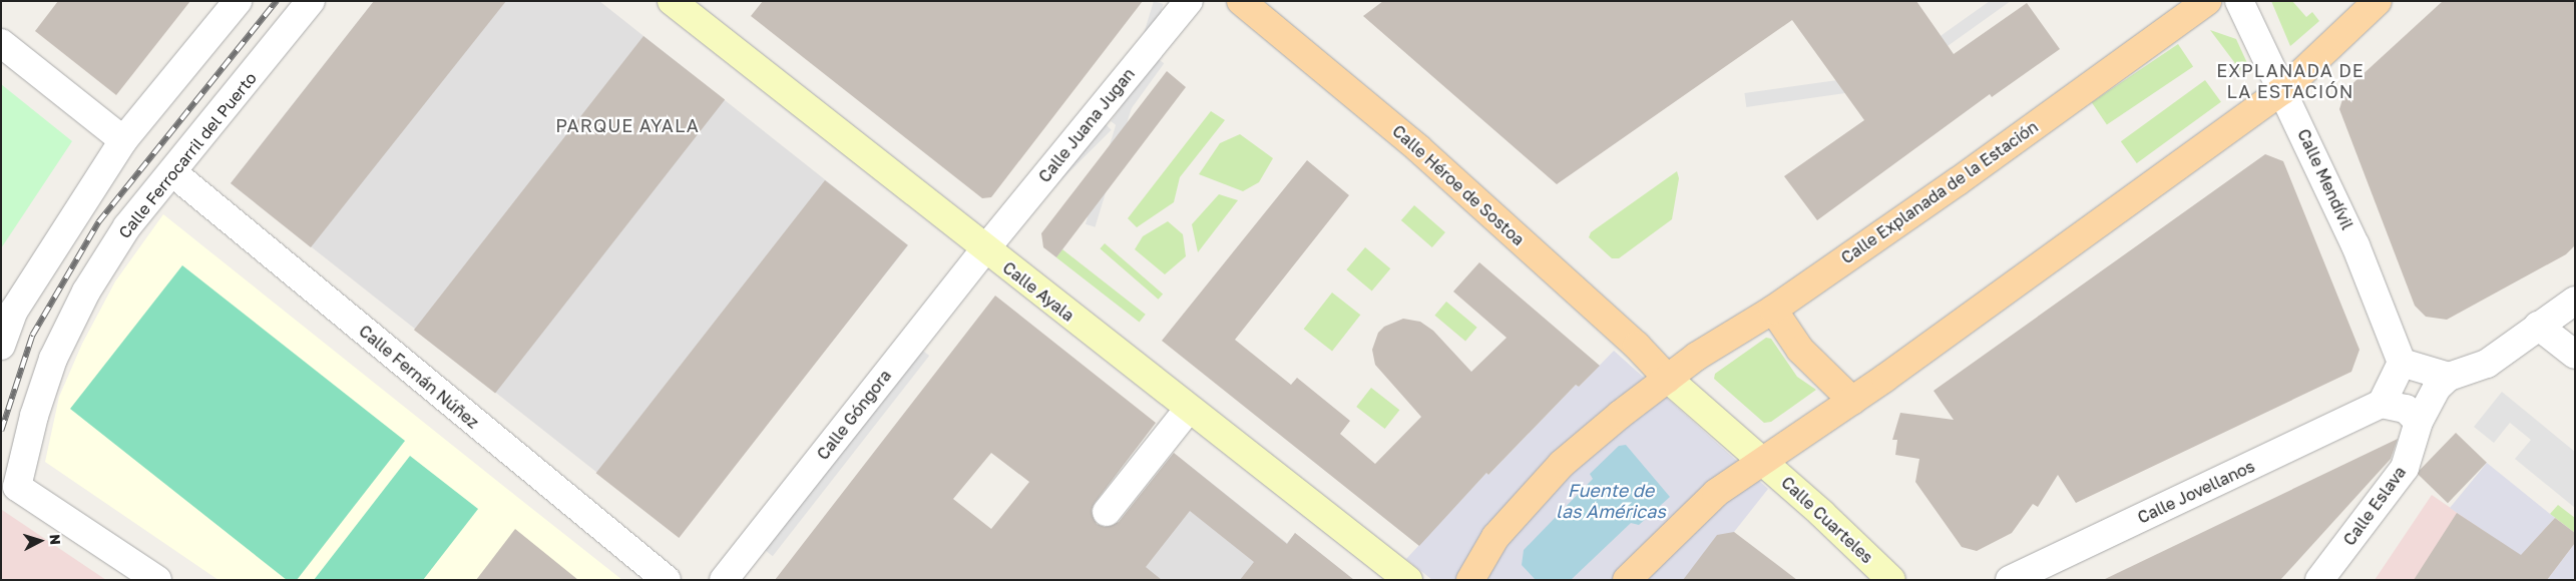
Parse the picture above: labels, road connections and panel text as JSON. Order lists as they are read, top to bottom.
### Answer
{
  "streets": {
    "main road": [
      "Calle Héroe de Sostoa",
      "Calle Explanada de la Estación",
      "Calle Ayala",
      "Calle Cuarteles"
    ],
    "street": [
      "Calle Juana Jugan",
      "Calle Ferrocarril del Puerto",
      "Calle Mendívil",
      "Calle Fernán Núñez",
      "Calle Góngora",
      "Calle Jovellanos",
      "Calle Eslava"
    ]
  },
  "crossings": [
    ["Calle Juana Jugan", "Calle Ayala"],
    ["Calle Juana Jugan", "Calle Góngora"],
    ["Calle Ferrocarril del Puerto", "Calle Fernán Núñez"],
    ["Calle Héroe de Sostoa", "Calle Explanada de la Estación"],
    ["Calle Héroe de Sostoa", "Calle Cuarteles"],
    ["Calle Explanada de la Estación", "Calle Cuarteles"],
    ["Calle Ayala", "Calle Góngora"]
  ],
  "districts": ["EXPLANADA DE LA ESTACIÓN", "PARQUE AYALA"],
  "water": ["Fuente de las Américas"],
  "north": "right"
}
